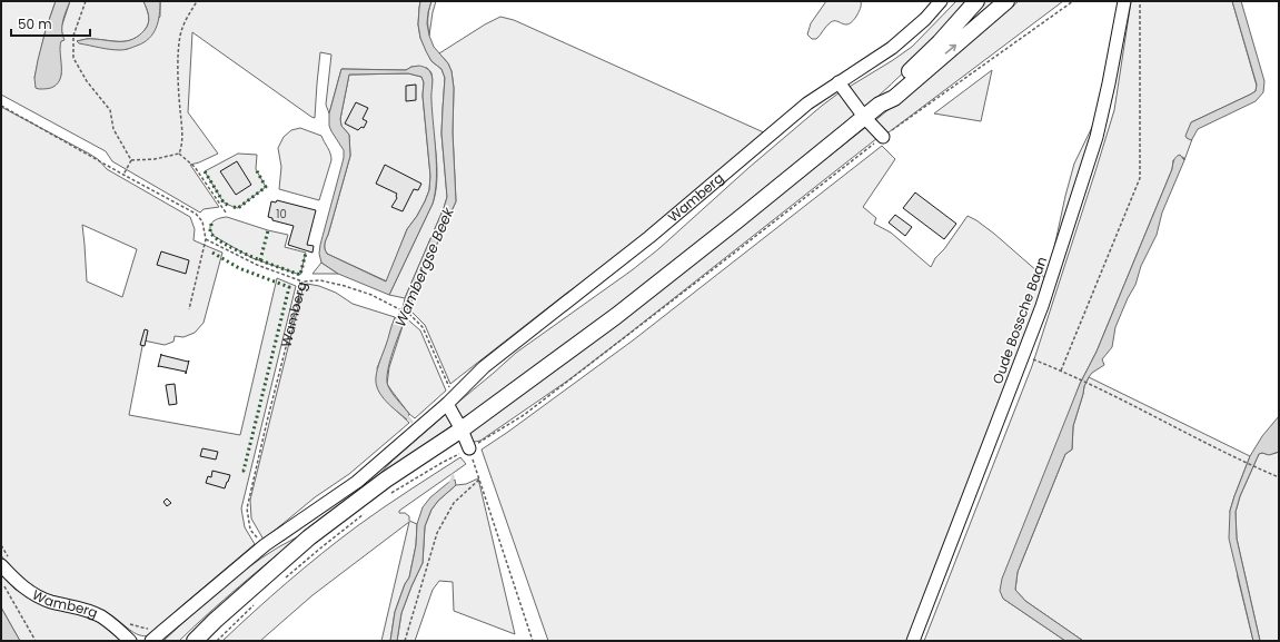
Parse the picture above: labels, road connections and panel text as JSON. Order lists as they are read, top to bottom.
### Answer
{
  "streets": {
    "street": ["Wamberg", "Oude Bossche Baan"]
  },
  "water": ["Wambergse Beek"],
  "house_numbers": ["10"],
  "scale_bar": "50 m"
}
